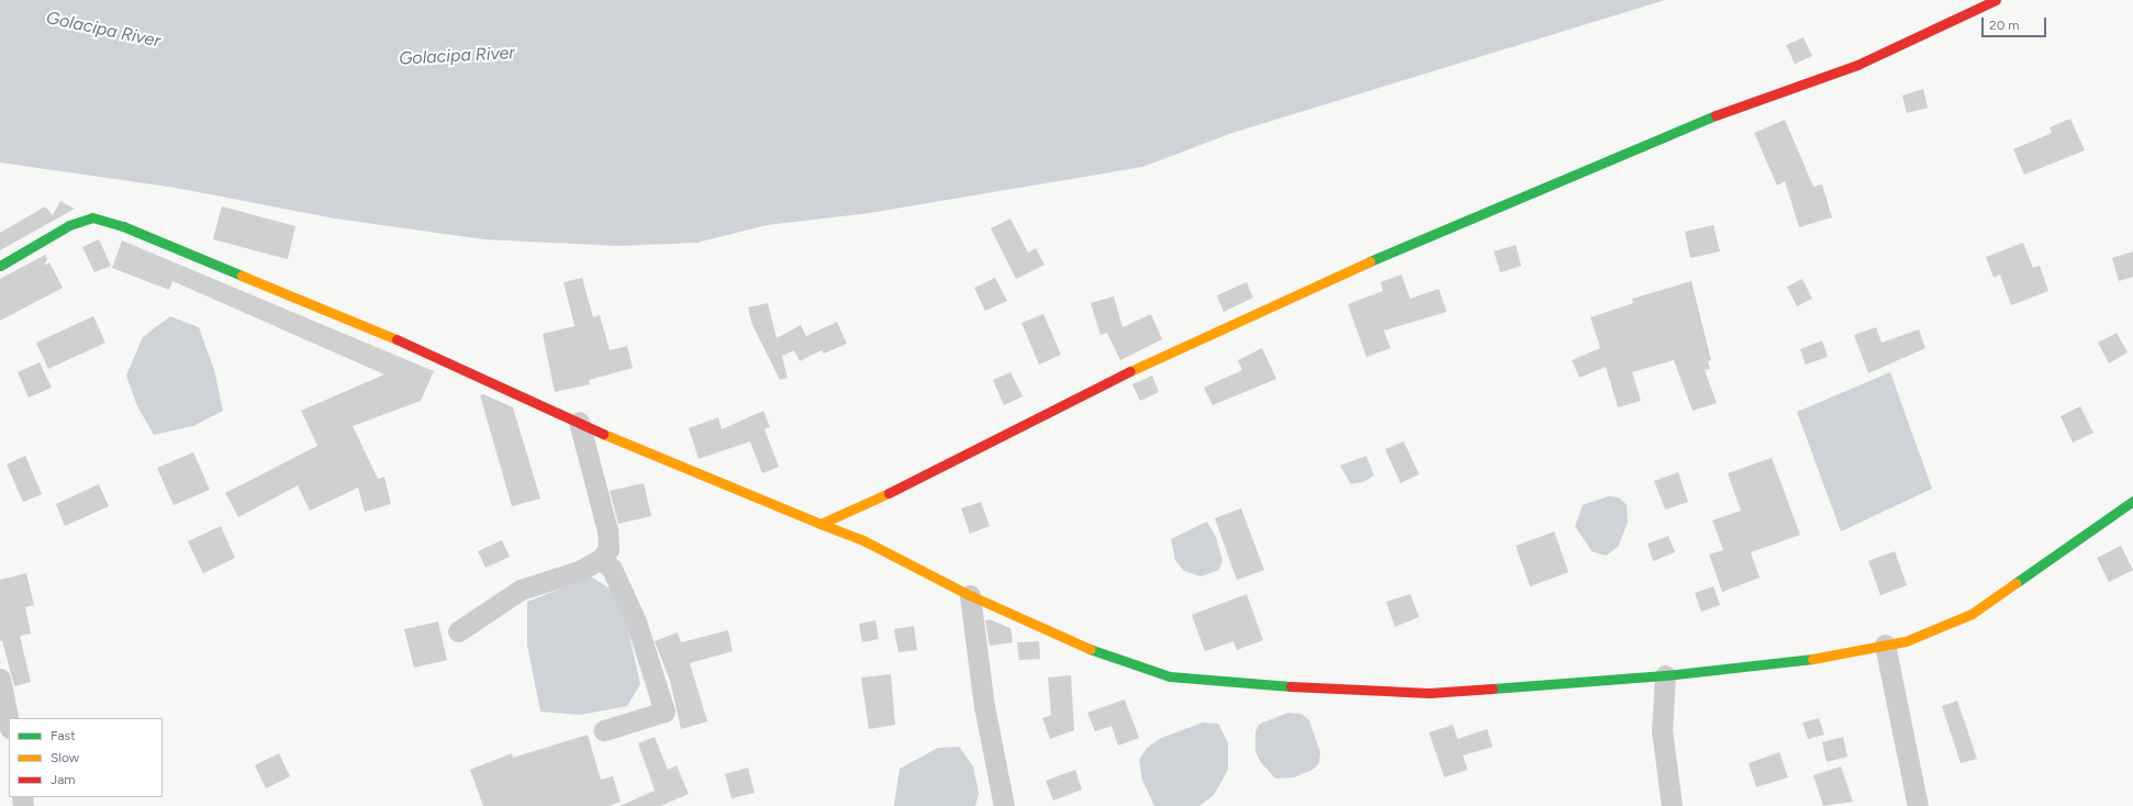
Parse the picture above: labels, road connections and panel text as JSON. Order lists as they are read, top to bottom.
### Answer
{
  "water": ["Golacipa River"],
  "legend": ["Fast", "Slow", "Jam"],
  "scale_bar": "20 m"
}
